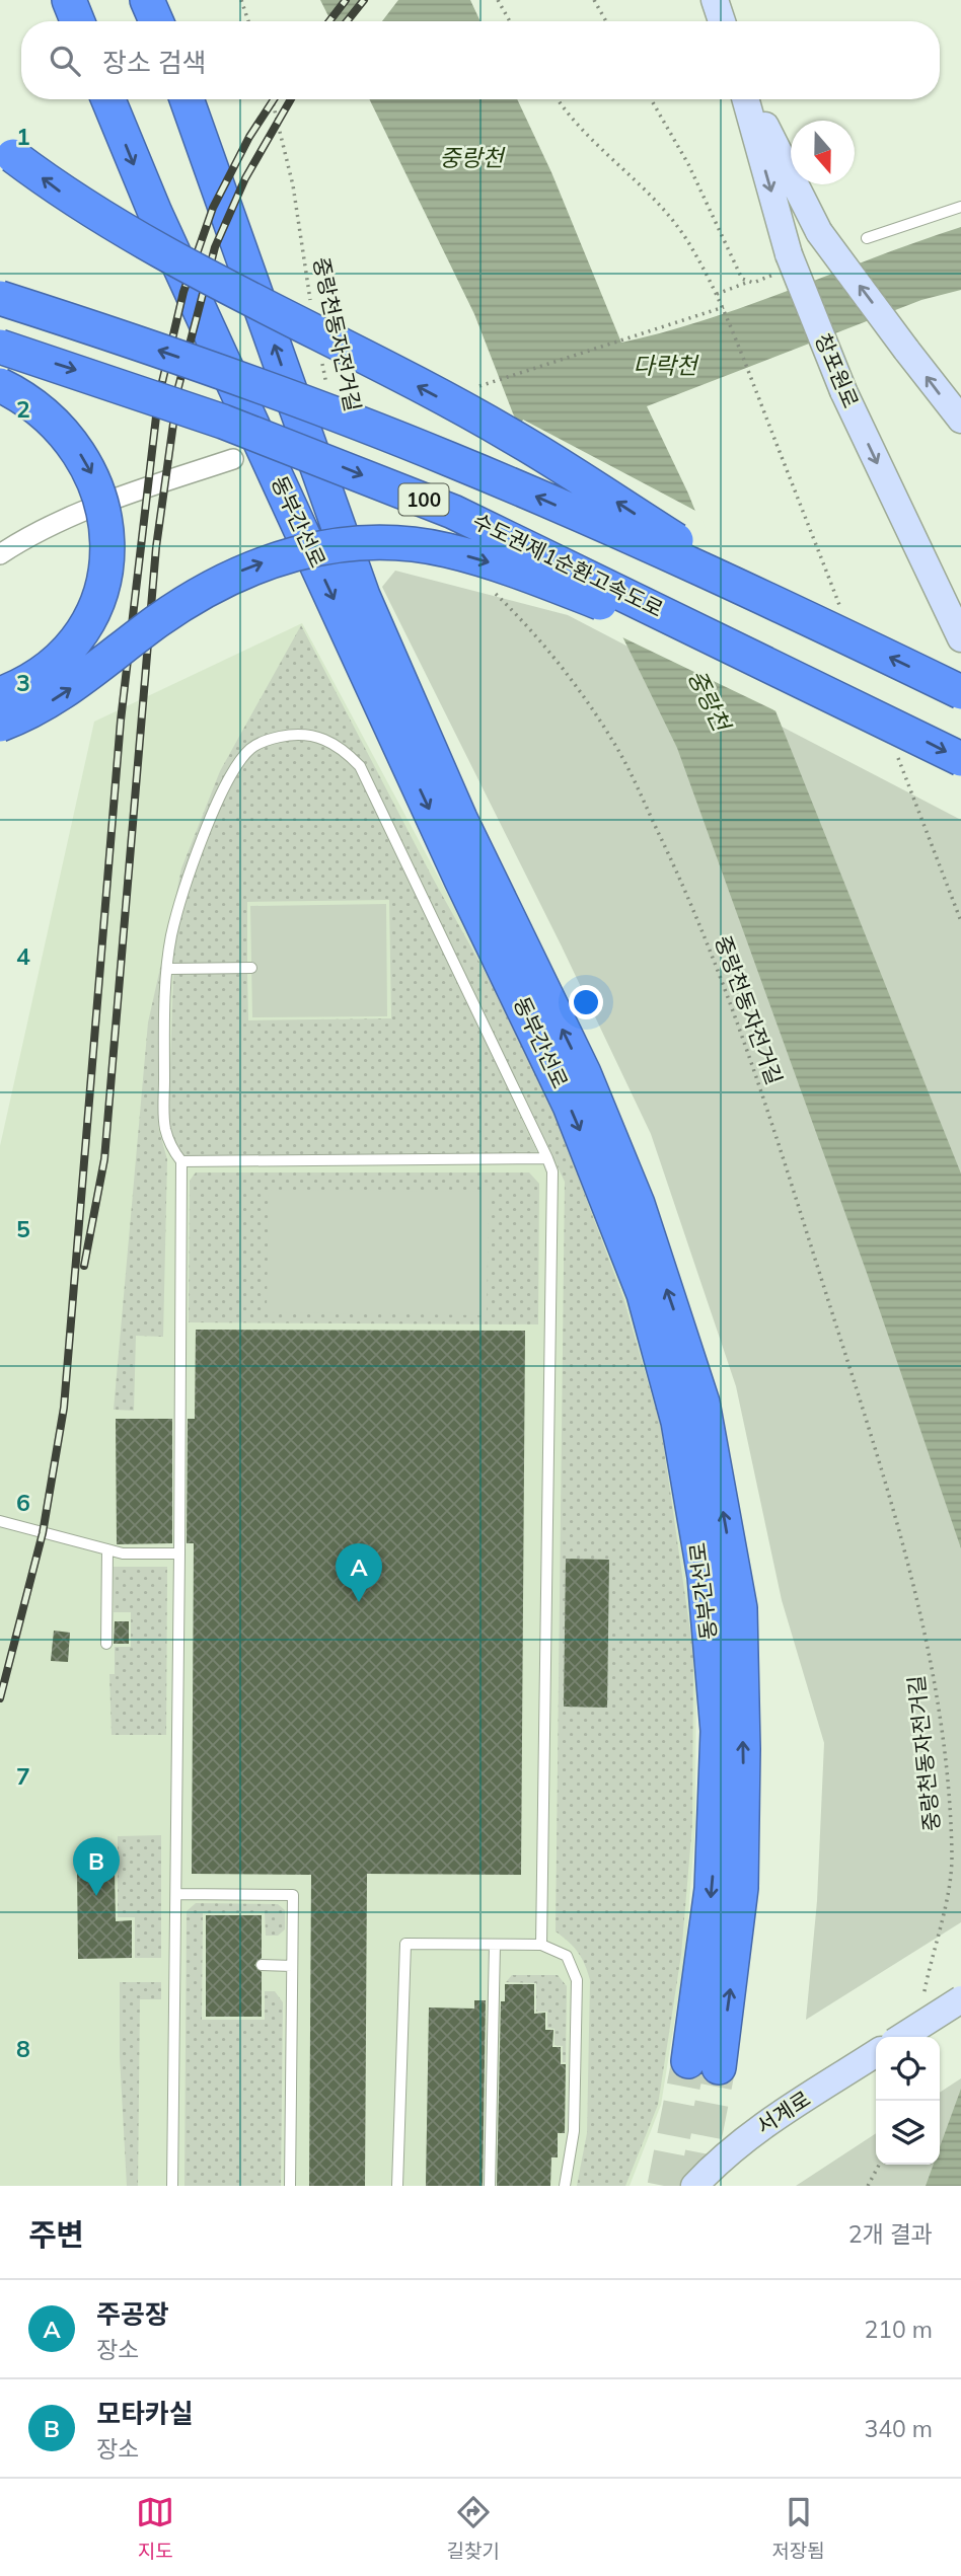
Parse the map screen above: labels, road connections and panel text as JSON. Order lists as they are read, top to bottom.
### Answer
{
  "streets": {
    "highway": ["100", "동부간선로", "수도권제1순환고속도로"],
    "street": ["창포원로", "서계로"],
    "path": ["중랑천동자전거길"]
  },
  "water": ["중랑천", "다락천"],
  "north": "bottom",
  "page": {
    "search": "장소 검색",
    "pins": ["A", "B"],
    "heading": ["주변", "2개 결과"],
    "list": [
      {
        "mark": "A",
        "name": "주공장",
        "note": "장소",
        "value": "210 m"
      },
      {
        "mark": "B",
        "name": "모타카실",
        "note": "장소",
        "value": "340 m"
      }
    ],
    "nav": ["지도", "길찾기", "저장됨"]
  },
  "grid": {
    "rows": [
      "1",
      "2",
      "3",
      "4",
      "5",
      "6",
      "7",
      "8"
    ]
  }
}
